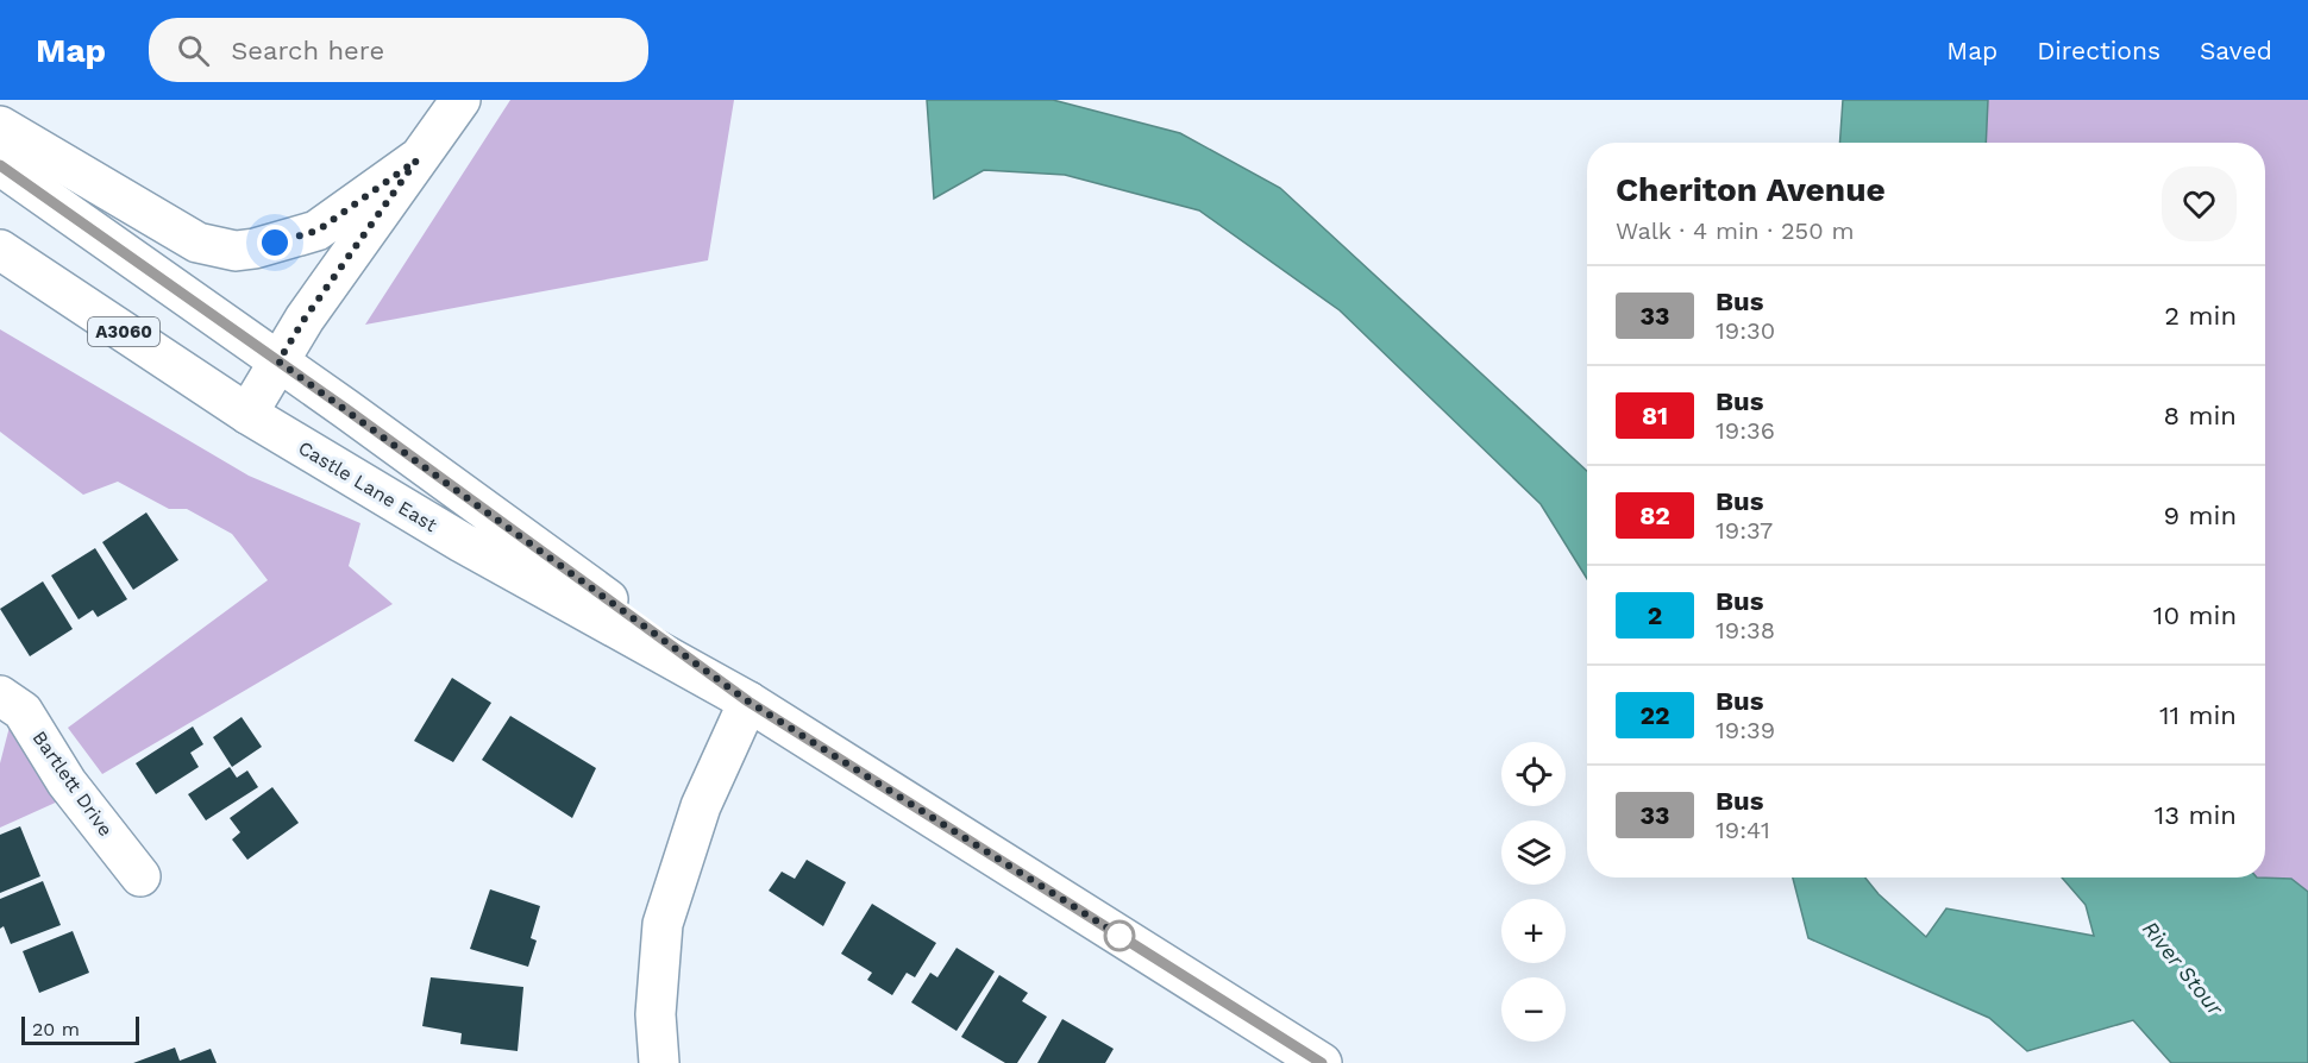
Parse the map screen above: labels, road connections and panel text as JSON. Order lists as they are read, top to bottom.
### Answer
{
  "streets": {
    "main road": ["A3060", "Castle Lane East", "Bartlett Drive"]
  },
  "water": ["River Stour"],
  "lines": ["bus line 33"],
  "scale_bar": "20 m",
  "page": {
    "header": "Map",
    "search": "Search here",
    "nav": ["Map", "Directions", "Saved"],
    "heading": ["Cheriton Avenue", "Walk · 4 min · 250 m"],
    "list": [
      {
        "mark": "33",
        "name": "Bus",
        "note": "19:30",
        "value": "2 min"
      },
      {
        "mark": "81",
        "name": "Bus",
        "note": "19:36",
        "value": "8 min"
      },
      {
        "mark": "82",
        "name": "Bus",
        "note": "19:37",
        "value": "9 min"
      },
      {
        "mark": "2",
        "name": "Bus",
        "note": "19:38",
        "value": "10 min"
      },
      {
        "mark": "22",
        "name": "Bus",
        "note": "19:39",
        "value": "11 min"
      },
      {
        "mark": "33",
        "name": "Bus",
        "note": "19:41",
        "value": "13 min"
      }
    ],
    "map_buttons": ["+", "−"],
    "scale": "20 m"
  }
}
